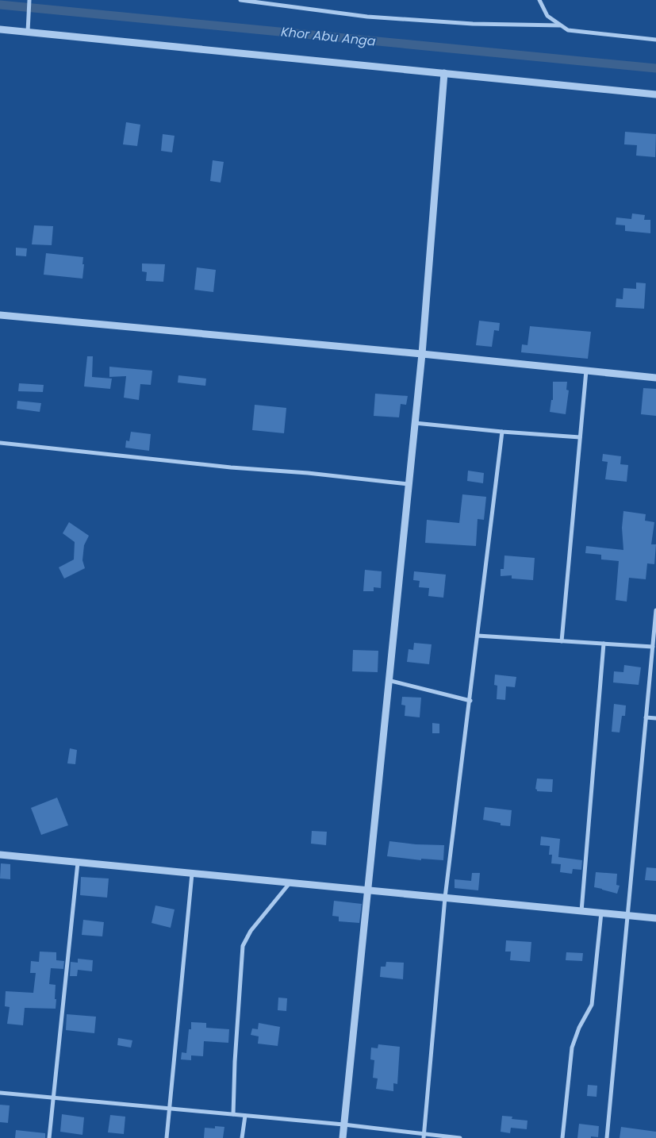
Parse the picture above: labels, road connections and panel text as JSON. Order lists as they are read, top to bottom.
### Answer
{
  "water": ["Khor Abu Anga"]
}
